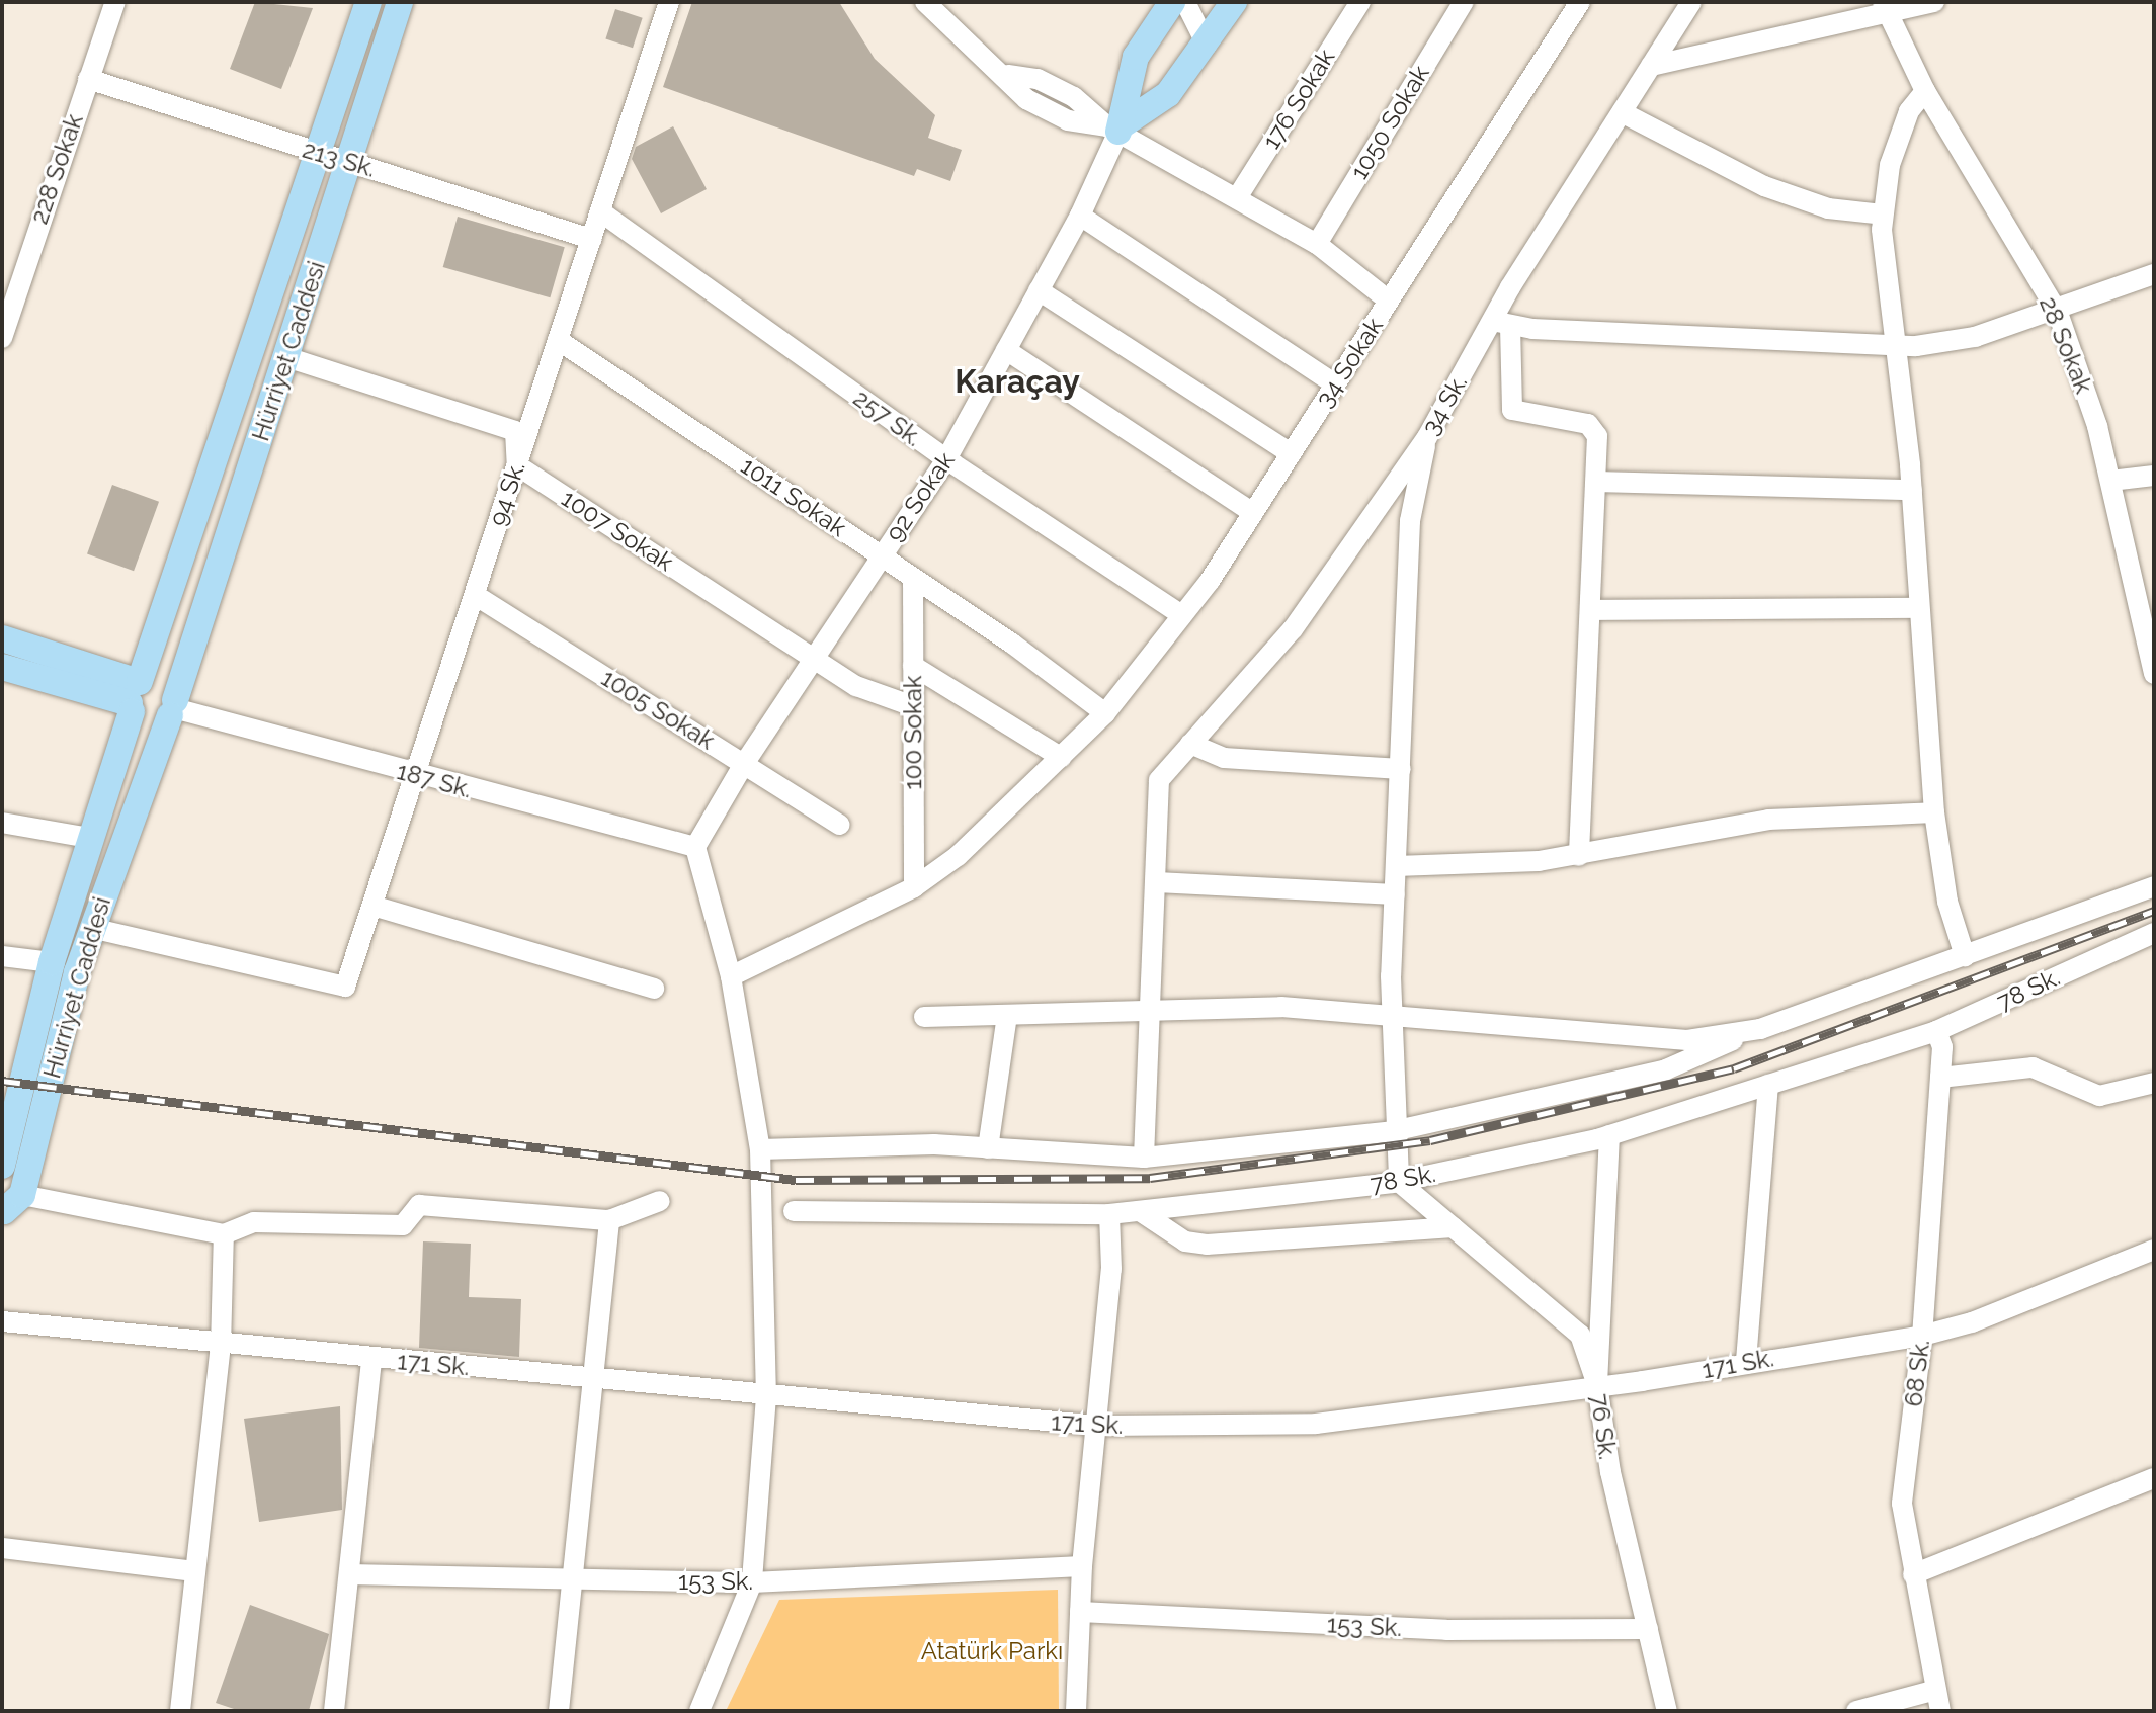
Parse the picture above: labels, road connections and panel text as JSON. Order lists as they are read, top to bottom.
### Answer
{
  "streets": {
    "main road": ["Hürriyet Caddesi"],
    "street": [
      "176 Sokak",
      "1050 Sokak",
      "213 Sk.",
      "228 Sokak",
      "28 Sokak",
      "34 Sokak",
      "34 Sk.",
      "257 Sk.",
      "94 Sk.",
      "1011 Sokak",
      "92 Sokak",
      "1007 Sokak",
      "1005 Sokak",
      "100 Sokak",
      "187 Sk.",
      "78 Sk.",
      "171 Sk.",
      "68 Sk.",
      "76 Sk.",
      "153 Sk."
    ]
  },
  "crossings": [
    ["213 Sk.", "228 Sokak"],
    ["213 Sk.", "Hürriyet Caddesi"],
    ["213 Sk.", "94 Sk."],
    ["Hürriyet Caddesi", "94 Sk."],
    ["Hürriyet Caddesi", "187 Sk."],
    ["34 Sokak", "257 Sk."],
    ["34 Sokak", "1011 Sokak"],
    ["34 Sokak", "100 Sokak"],
    ["257 Sk.", "94 Sk."],
    ["257 Sk.", "92 Sokak"],
    ["94 Sk.", "1011 Sokak"],
    ["94 Sk.", "1007 Sokak"],
    ["94 Sk.", "1005 Sokak"],
    ["94 Sk.", "187 Sk."],
    ["1011 Sokak", "92 Sokak"],
    ["1011 Sokak", "100 Sokak"],
    ["92 Sokak", "1007 Sokak"],
    ["92 Sokak", "1005 Sokak"],
    ["92 Sokak", "187 Sk."],
    ["1007 Sokak", "100 Sokak"],
    ["78 Sk.", "68 Sk."],
    ["78 Sk.", "76 Sk."],
    ["171 Sk.", "68 Sk."],
    ["171 Sk.", "76 Sk."],
    ["76 Sk.", "153 Sk."]
  ],
  "districts": ["Karaçay"],
  "parks": ["Atatürk Parkı"]
}
